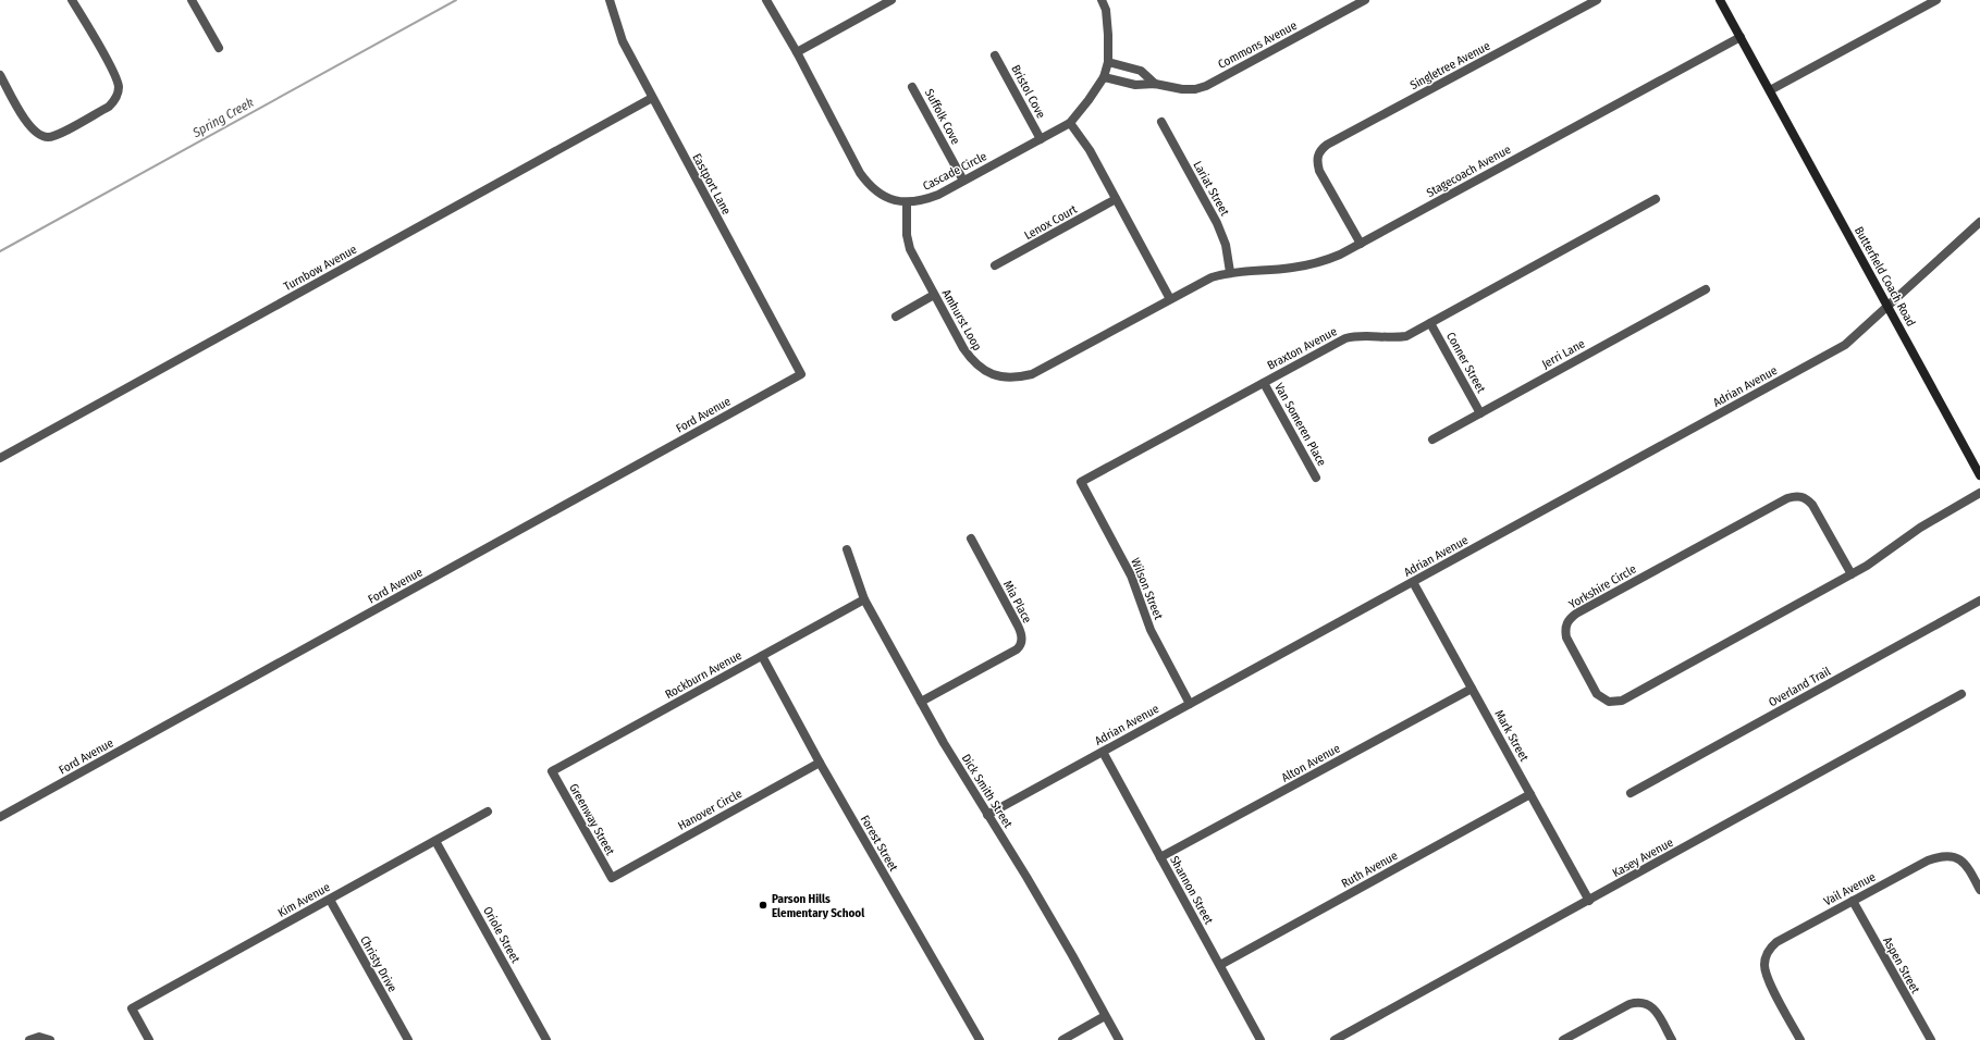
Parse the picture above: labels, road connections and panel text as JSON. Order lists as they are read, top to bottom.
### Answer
{
  "streets": {
    "main road": ["Butterfield Coach Road"],
    "street": [
      "Commons Avenue",
      "Singletree Avenue",
      "Bristol Cove",
      "Suffolk Cove",
      "Cascade Circle",
      "Stagecoach Avenue",
      "Eastport Lane",
      "Lariat Street",
      "Lenox Court",
      "Turnbow Avenue",
      "Amhurst Loop",
      "Braxton Avenue",
      "Jerri Lane",
      "Conner Street",
      "Adrian Avenue",
      "Ford Avenue",
      "Van Someren Place",
      "Yorkshire Circle",
      "Wilson Street",
      "Mia Place",
      "Rockburn Avenue",
      "Overland Trail",
      "Mark Street",
      "Alton Avenue",
      "Dick Smith Street",
      "Hanover Circle",
      "Greenway Street",
      "Forest Street",
      "Kasey Avenue",
      "Ruth Avenue",
      "Vail Avenue",
      "Shannon Street",
      "Kim Avenue",
      "Oriole Street",
      "Christy Drive",
      "Aspen Street"
    ]
  },
  "crossings": [
    ["Commons Avenue", "Cascade Circle"],
    ["Singletree Avenue", "Stagecoach Avenue"],
    ["Bristol Cove", "Cascade Circle"],
    ["Suffolk Cove", "Cascade Circle"],
    ["Cascade Circle", "Amhurst Loop"],
    ["Stagecoach Avenue", "Lariat Street"],
    ["Stagecoach Avenue", "Butterfield Coach Road"],
    ["Stagecoach Avenue", "Amhurst Loop"],
    ["Eastport Lane", "Turnbow Avenue"],
    ["Eastport Lane", "Ford Avenue"],
    ["Butterfield Coach Road", "Adrian Avenue"],
    ["Braxton Avenue", "Conner Street"],
    ["Braxton Avenue", "Van Someren Place"],
    ["Braxton Avenue", "Wilson Street"],
    ["Jerri Lane", "Conner Street"],
    ["Adrian Avenue", "Wilson Street"],
    ["Adrian Avenue", "Mark Street"],
    ["Adrian Avenue", "Dick Smith Street"],
    ["Adrian Avenue", "Shannon Street"],
    ["Mia Place", "Dick Smith Street"],
    ["Rockburn Avenue", "Dick Smith Street"],
    ["Rockburn Avenue", "Greenway Street"],
    ["Rockburn Avenue", "Forest Street"],
    ["Mark Street", "Alton Avenue"],
    ["Mark Street", "Kasey Avenue"],
    ["Mark Street", "Ruth Avenue"],
    ["Alton Avenue", "Shannon Street"],
    ["Hanover Circle", "Greenway Street"],
    ["Hanover Circle", "Forest Street"],
    ["Ruth Avenue", "Shannon Street"],
    ["Vail Avenue", "Aspen Street"],
    ["Kim Avenue", "Oriole Street"],
    ["Kim Avenue", "Christy Drive"]
  ],
  "water": ["Spring Creek"],
  "places": ["Parson Hills Elementary School"]
}
